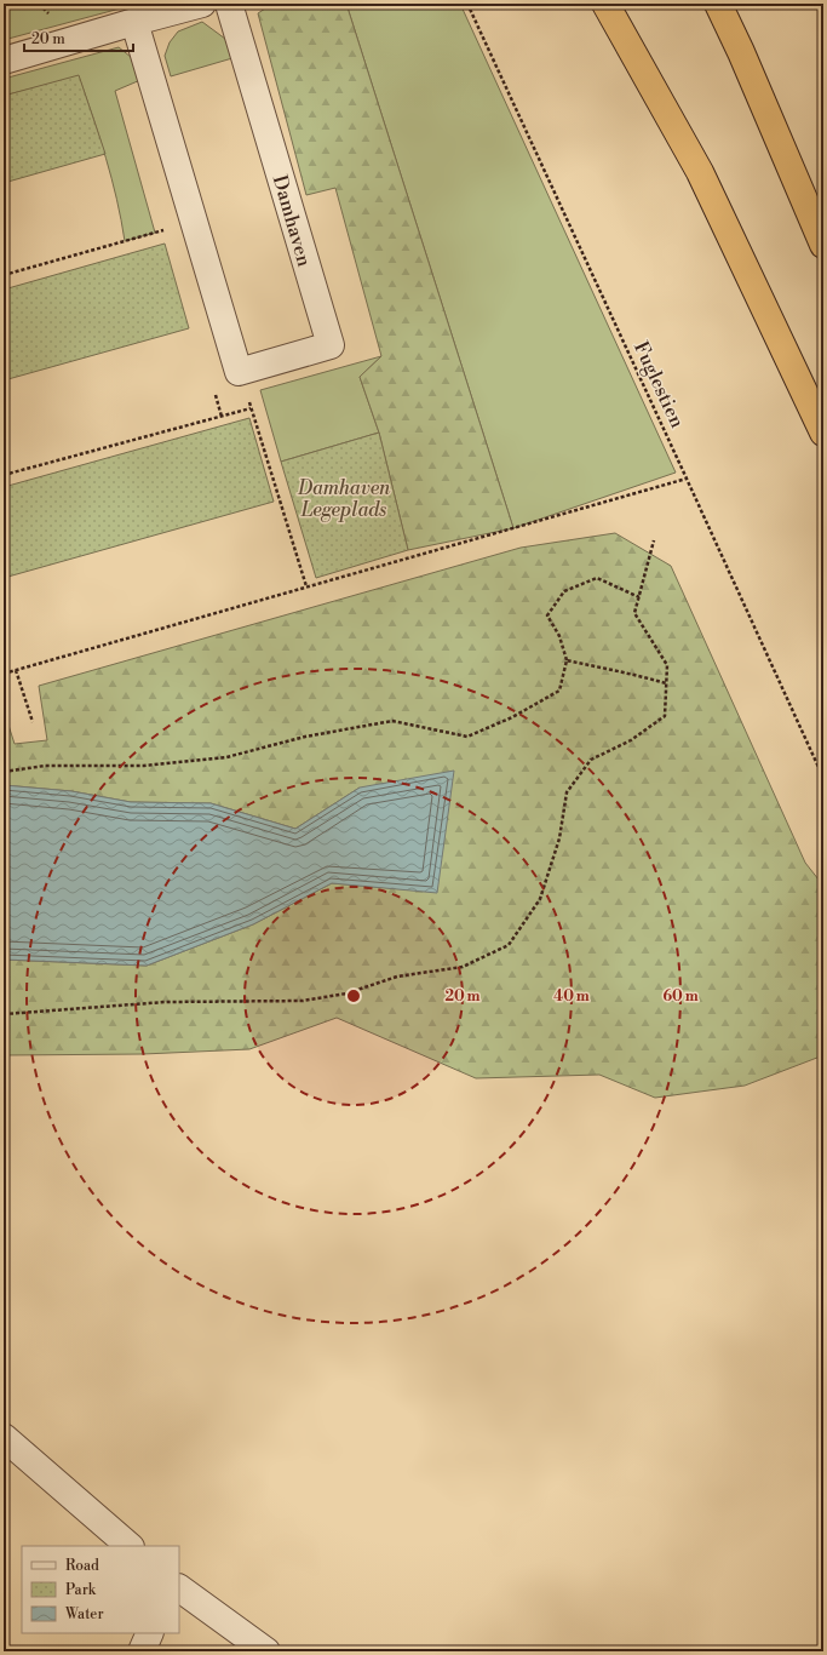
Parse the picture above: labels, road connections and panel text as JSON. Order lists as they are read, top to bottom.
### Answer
{
  "streets": {
    "street": ["Damhaven"],
    "path": ["Fuglestien"]
  },
  "parks": ["Damhaven Legeplads"],
  "legend": ["Road", "Park", "Water"],
  "scale_bar": "20 m",
  "rings": ["20 m", "40 m", "60 m"]
}
